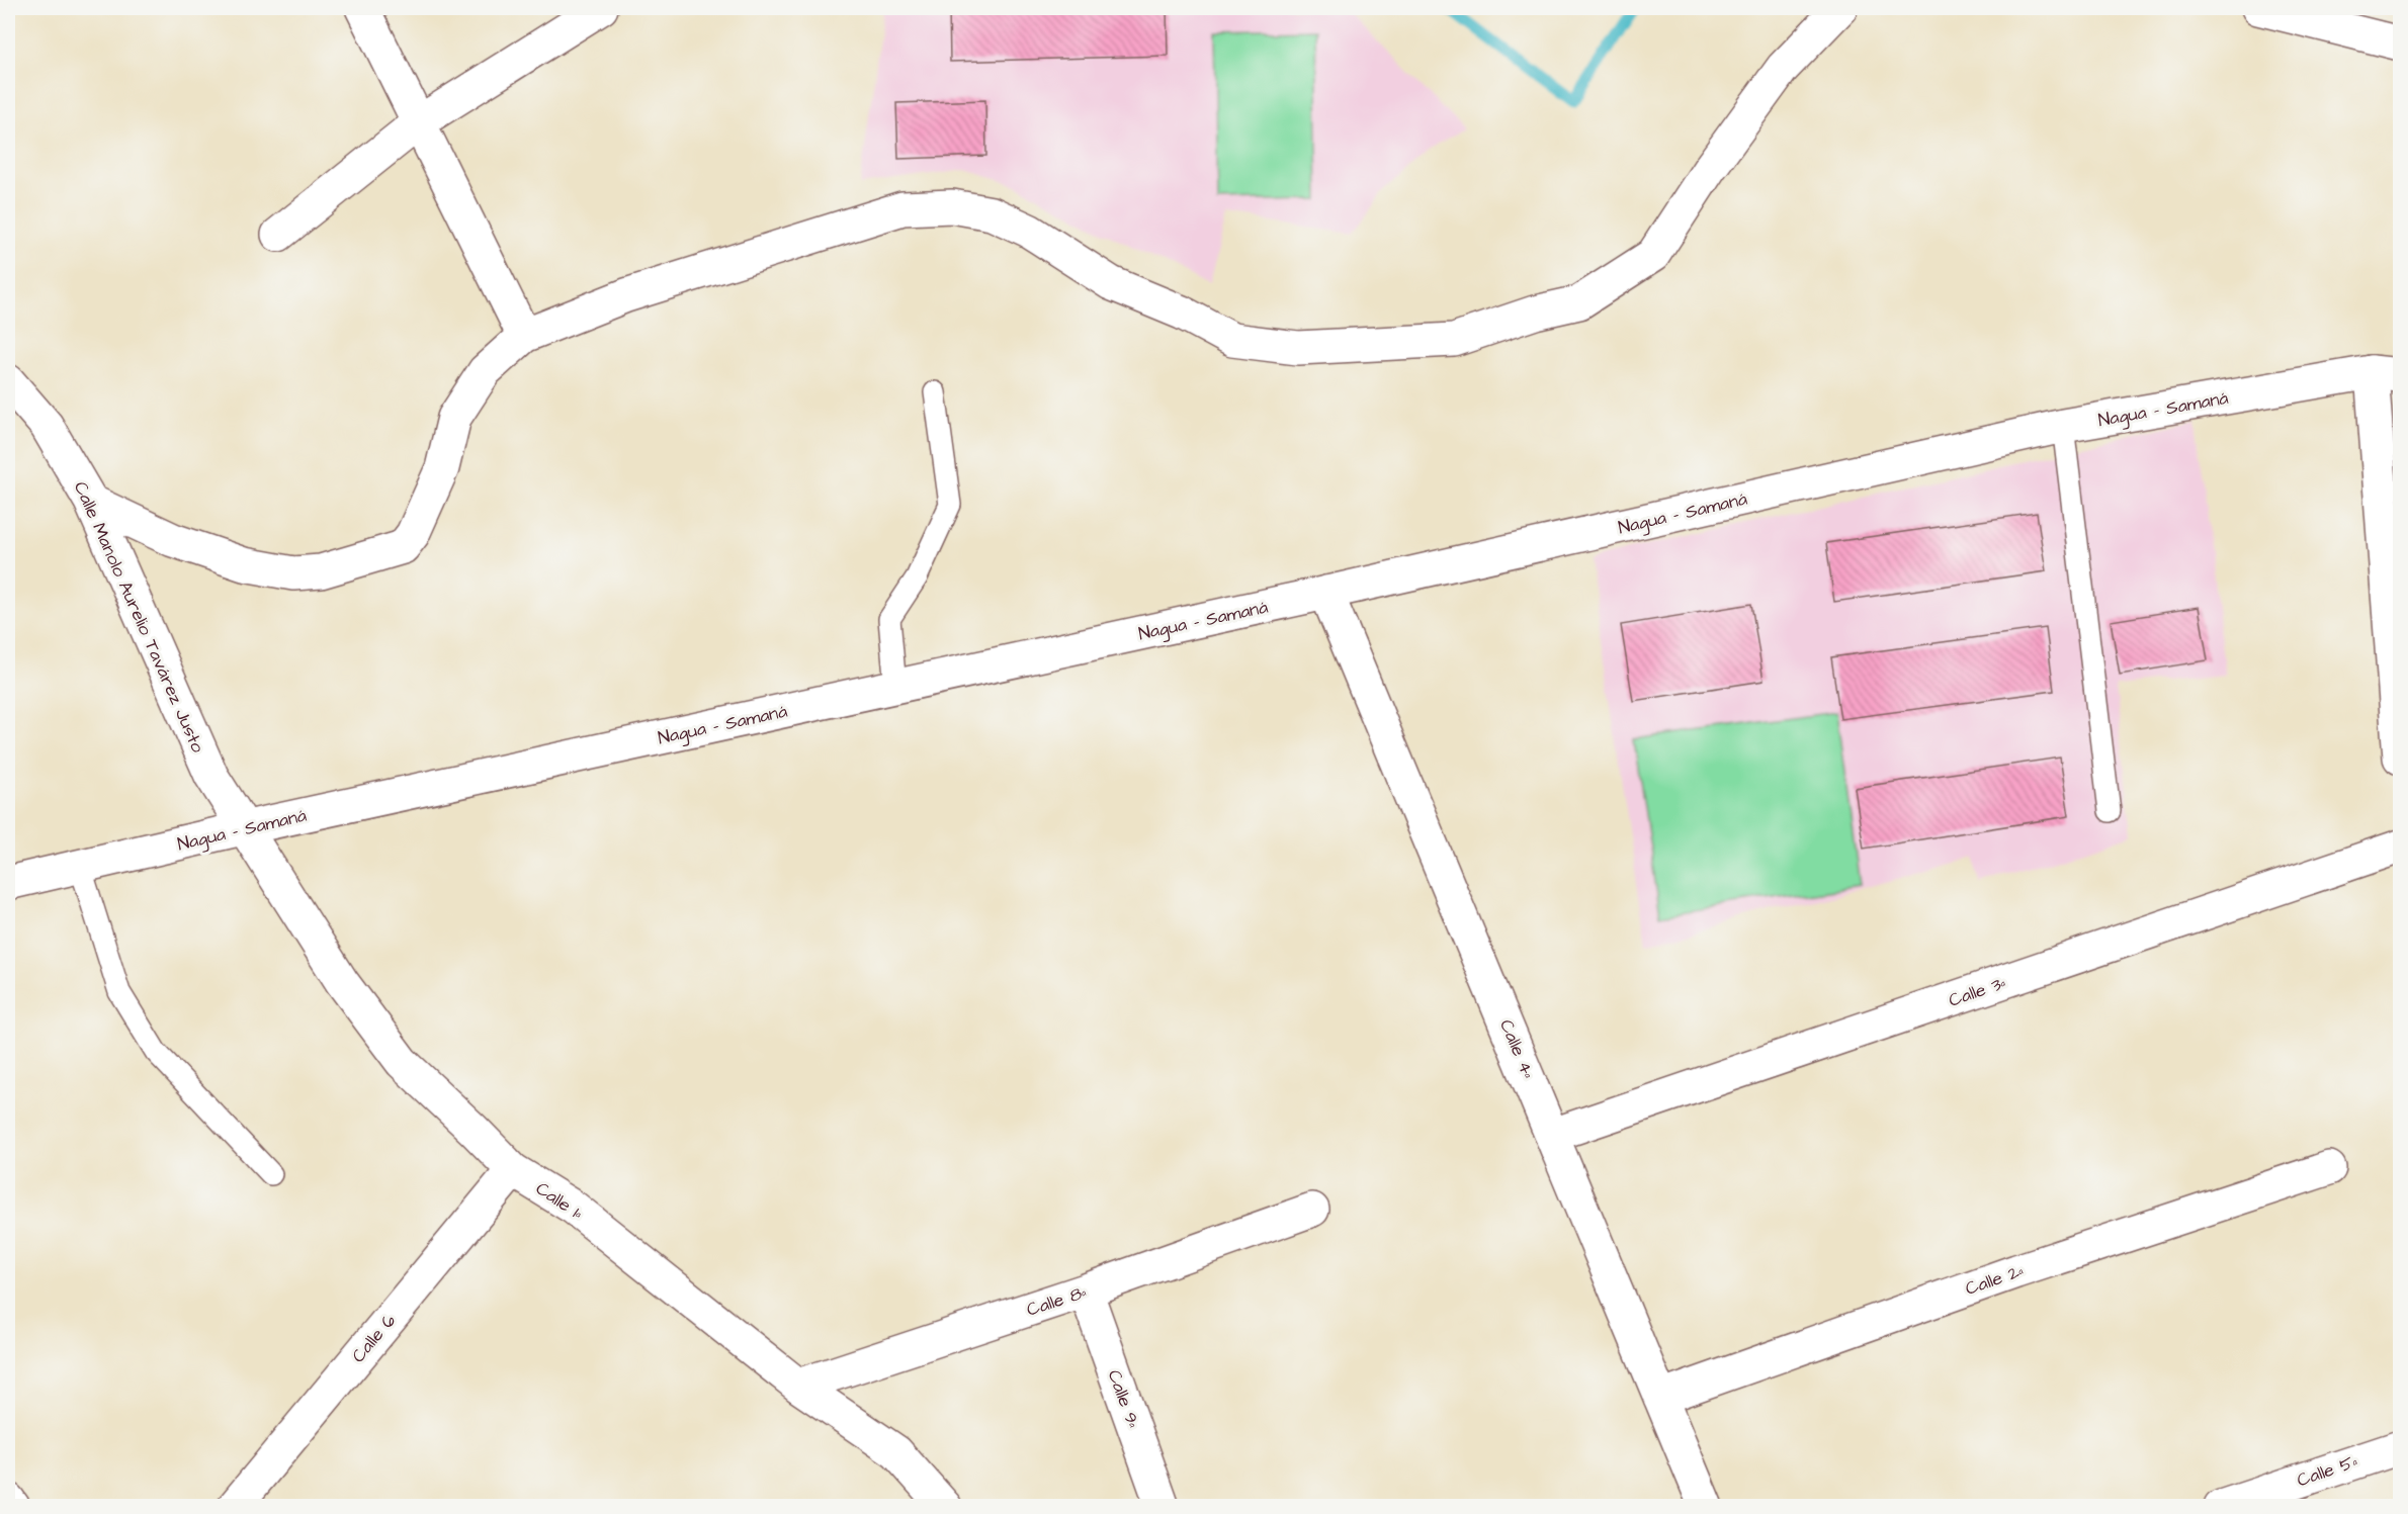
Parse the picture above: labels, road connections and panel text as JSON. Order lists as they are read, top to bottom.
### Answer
{
  "streets": {
    "street": [
      "Nagua - Samaná",
      "Calle Manolo Aurelio Tavárez Justo",
      "Calle 3ª",
      "Calle 4ª",
      "Calle 1ª",
      "Calle 2ª",
      "Calle 8ª",
      "Calle 6",
      "Calle 9ª",
      "Calle 5ª"
    ]
  },
  "crossings": [
    ["Nagua - Samaná", "Calle Manolo Aurelio Tavárez Justo"],
    ["Nagua - Samaná", "Calle 4ª"],
    ["Nagua - Samaná", "Calle 1ª"],
    ["Calle Manolo Aurelio Tavárez Justo", "Calle 1ª"],
    ["Calle 3ª", "Calle 4ª"],
    ["Calle 4ª", "Calle 2ª"],
    ["Calle 1ª", "Calle 8ª"],
    ["Calle 1ª", "Calle 6"],
    ["Calle 8ª", "Calle 9ª"]
  ]
}
